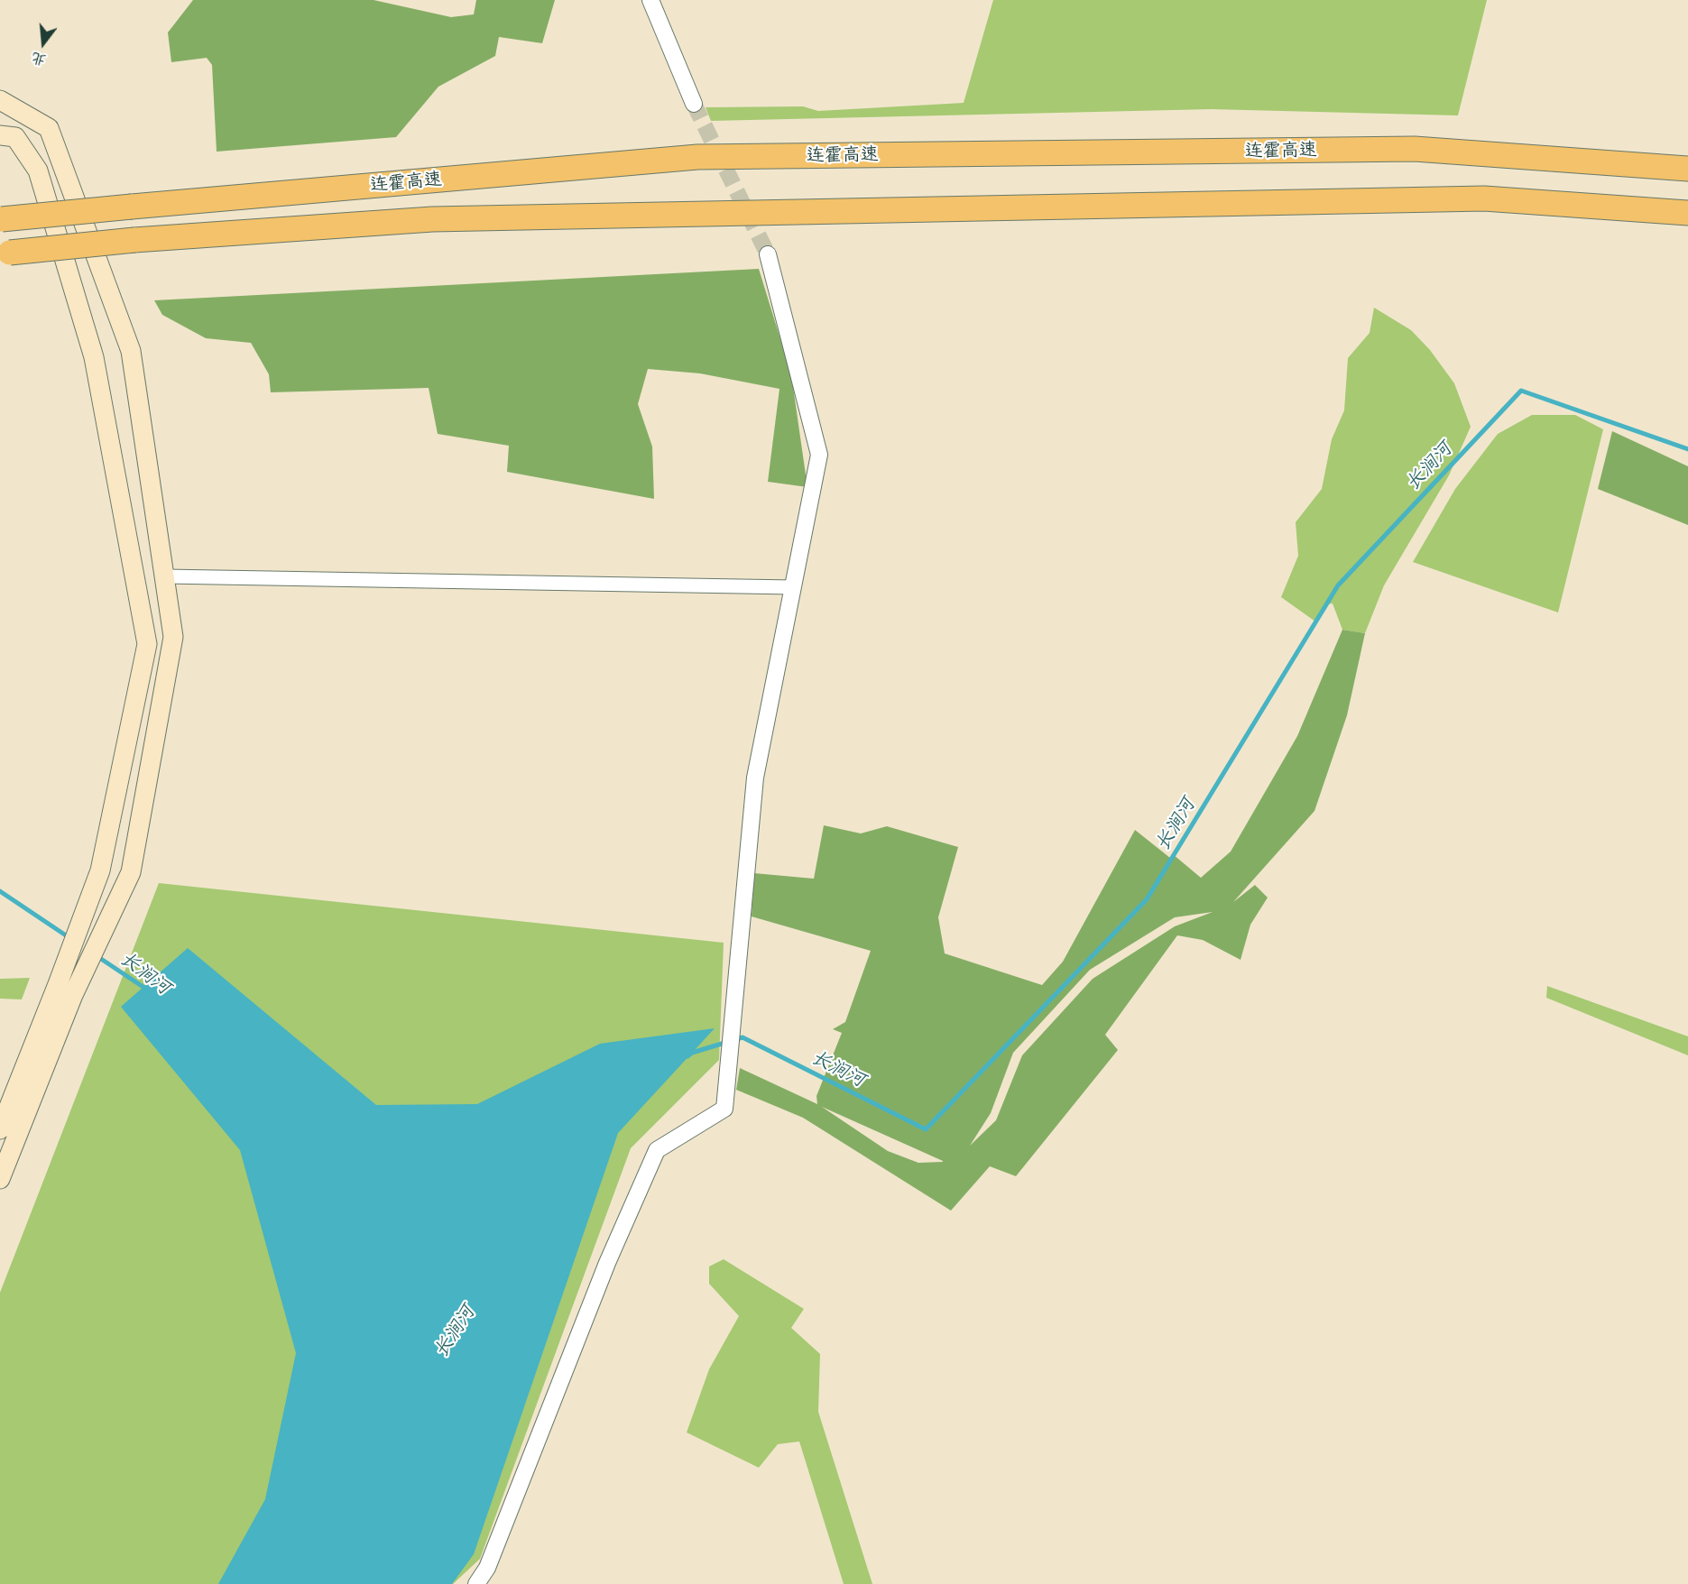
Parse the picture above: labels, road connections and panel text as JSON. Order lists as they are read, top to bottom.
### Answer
{
  "streets": {
    "highway": ["连霍高速"]
  },
  "water": ["长涧河"],
  "north": "bottom"
}
